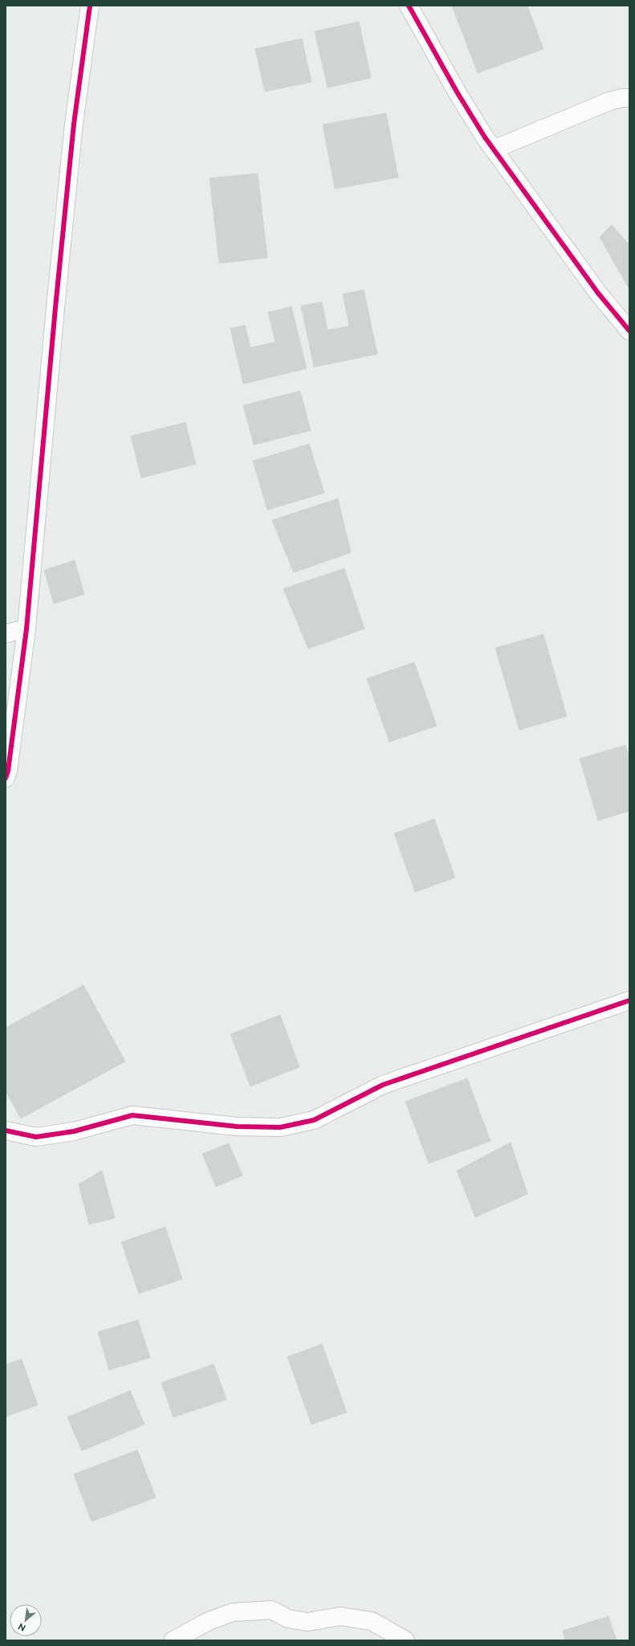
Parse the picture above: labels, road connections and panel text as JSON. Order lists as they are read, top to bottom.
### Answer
{
  "north": "bottom left"
}
